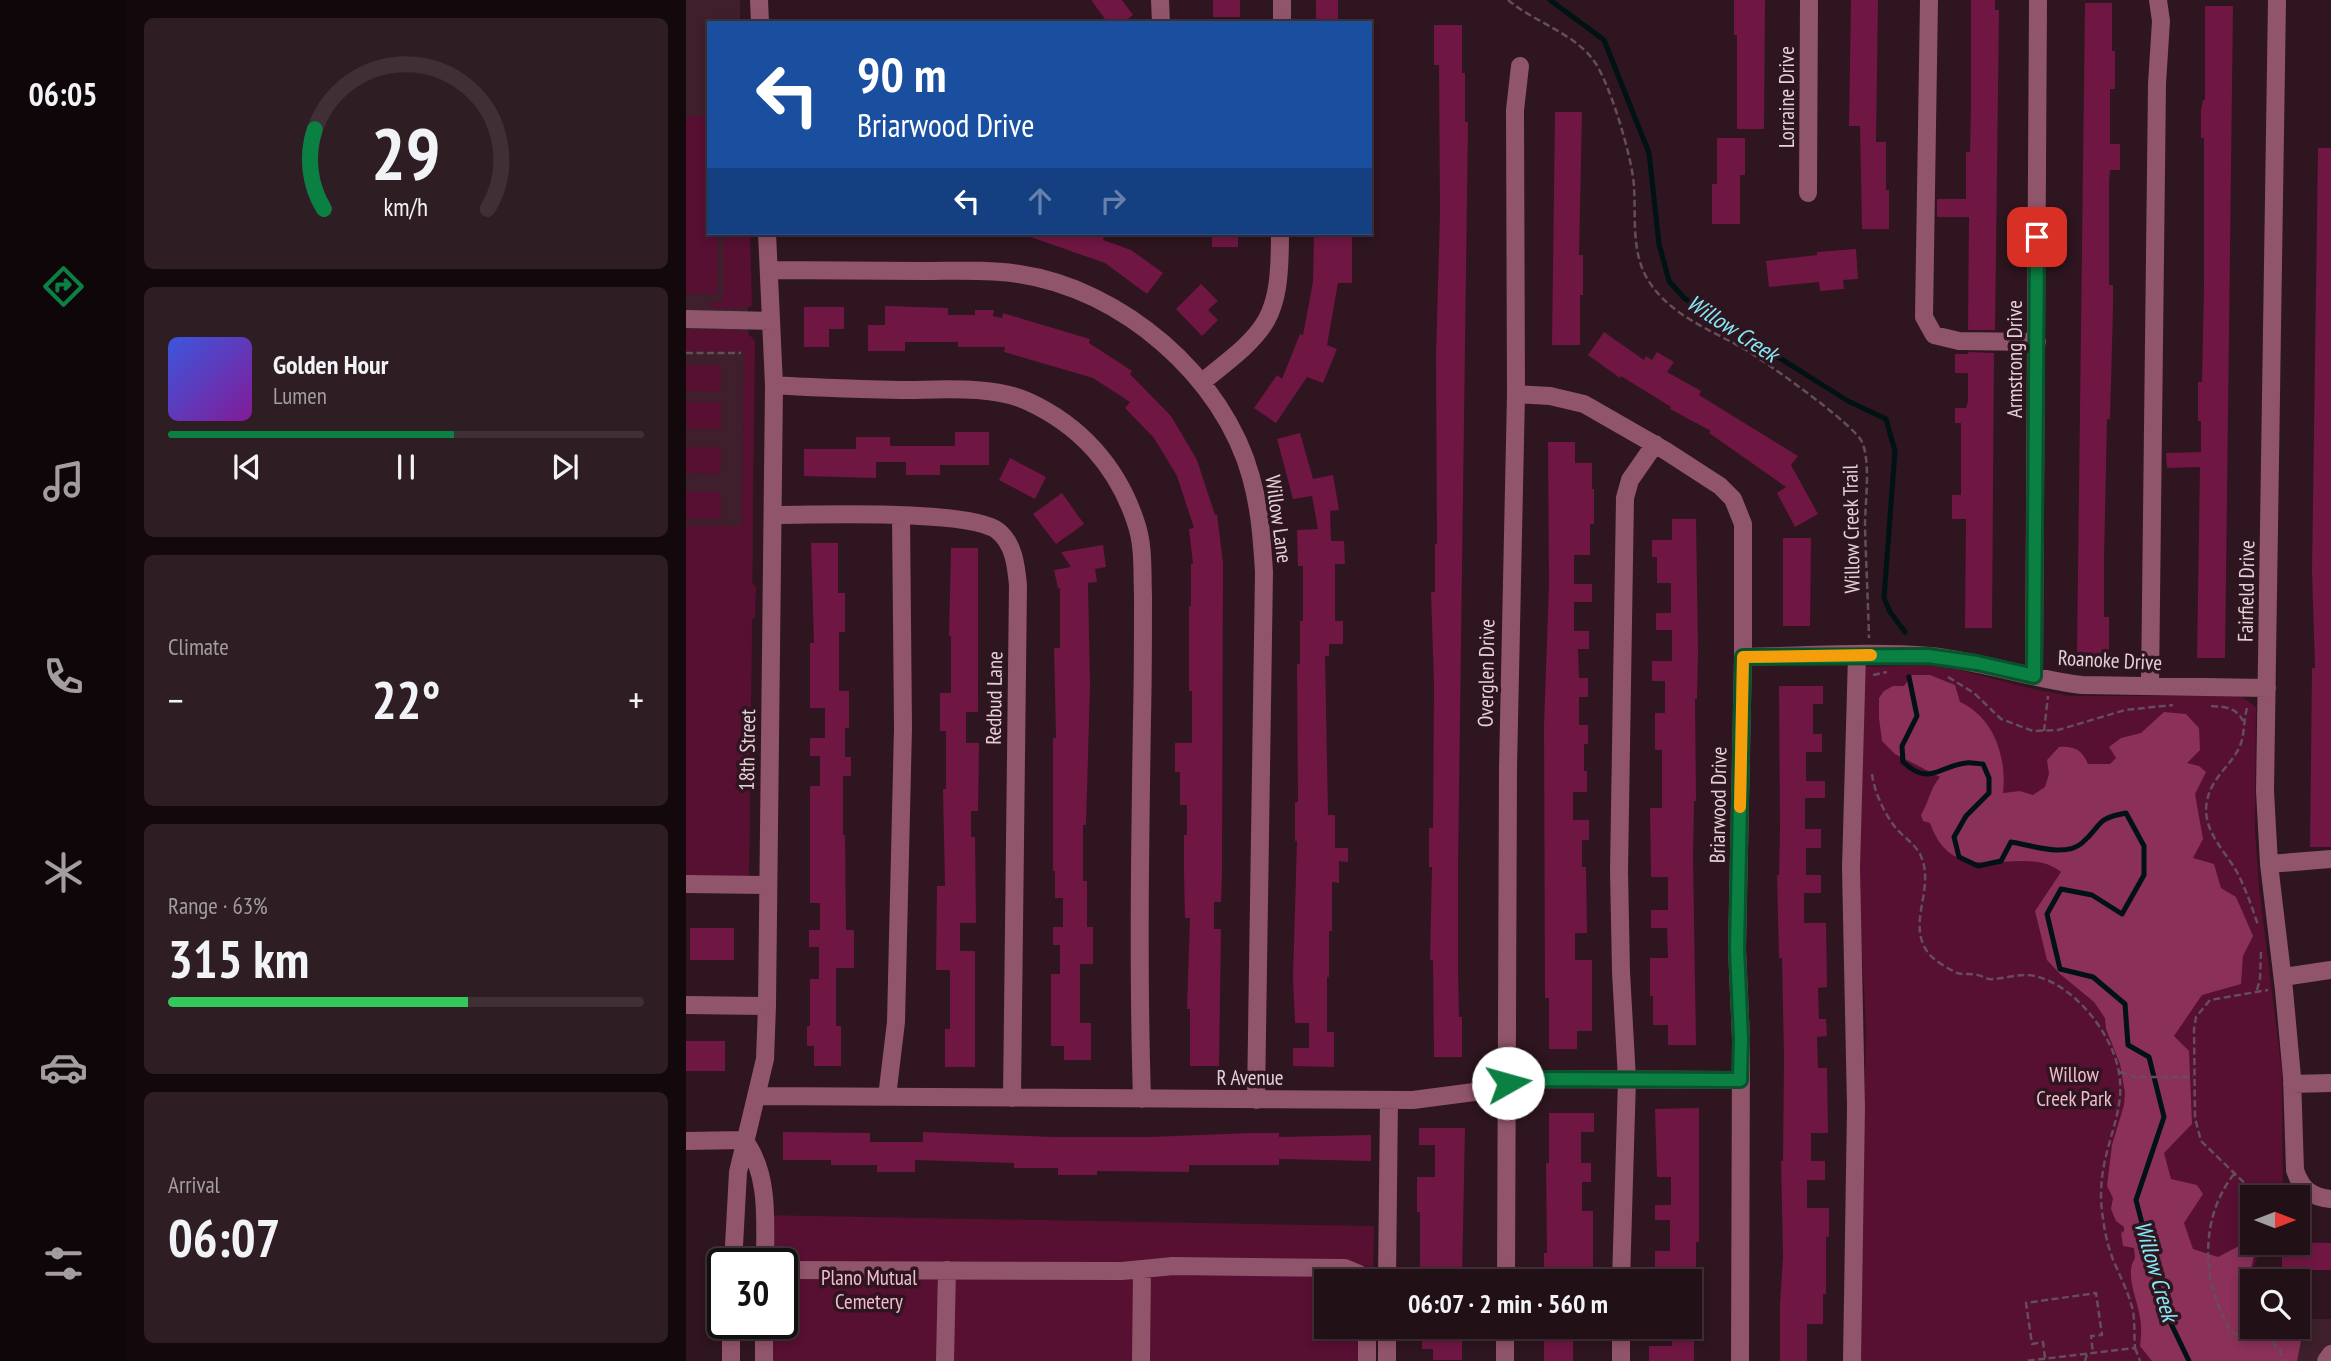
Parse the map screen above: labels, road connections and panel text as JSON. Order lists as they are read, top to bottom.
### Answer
{
  "streets": {
    "street": [
      "Lorraine Drive",
      "Armstrong Drive",
      "Willow Lane",
      "Fairfield Drive",
      "Roanoke Drive",
      "Overglen Drive",
      "Redbud Lane",
      "18th Street",
      "Briarwood Drive",
      "R Avenue"
    ],
    "path": ["Willow Creek Trail"]
  },
  "crossings": [
    ["Armstrong Drive", "Roanoke Drive"],
    ["Willow Lane", "18th Street"],
    ["Willow Lane", "R Avenue"],
    ["Willow Creek Trail", "Roanoke Drive"],
    ["Fairfield Drive", "Roanoke Drive"],
    ["Roanoke Drive", "Briarwood Drive"],
    ["Overglen Drive", "Briarwood Drive"],
    ["Overglen Drive", "R Avenue"],
    ["Redbud Lane", "18th Street"],
    ["Redbud Lane", "R Avenue"],
    ["18th Street", "R Avenue"],
    ["Briarwood Drive", "R Avenue"]
  ],
  "water": ["Willow Creek"],
  "parks": ["Willow Creek Park", "Plano Mutual Cemetery"],
  "north": "right",
  "page": {
    "tabs": "06:05",
    "turn": ["90 m", "Briarwood Drive"],
    "song": ["Golden Hour", "Lumen"],
    "tile": [
      "Climate",
      ["Range · 63%", "315 km"],
      ["Arrival", "06:07"]
    ],
    "heat": ["−", "22°", "+"],
    "limit": "30",
    "trip": "06:07 · 2 min · 560 m",
    "gauge": ["29", "km/h"]
  }
}
